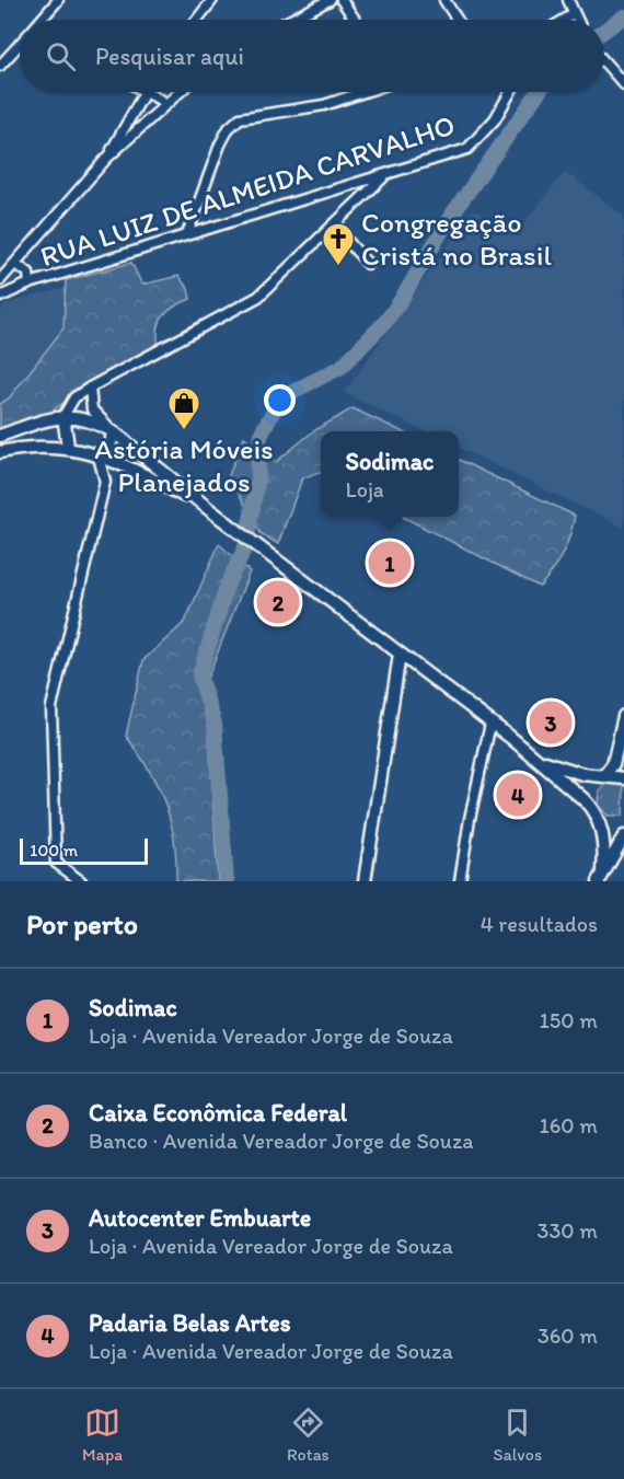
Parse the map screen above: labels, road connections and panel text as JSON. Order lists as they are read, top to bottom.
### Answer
{
  "streets": {
    "street": ["RUA LUIZ DE ALMEIDA CARVALHO"]
  },
  "places": {
    "church": ["Congregação Cristá no Brasil"],
    "shop": ["Astória Móveis Planejados"]
  },
  "scale_bar": "100 m",
  "page": {
    "search": "Pesquisar aqui",
    "popup": ["Sodimac", "Loja"],
    "pins": [
      "1",
      "2",
      "3",
      "4"
    ],
    "scale": "100 m",
    "heading": ["Por perto", "4 resultados"],
    "list": [
      {
        "mark": "1",
        "name": "Sodimac",
        "note": "Loja · Avenida Vereador Jorge de Souza",
        "value": "150 m"
      },
      {
        "mark": "2",
        "name": "Caixa Econômica Federal",
        "note": "Banco · Avenida Vereador Jorge de Souza",
        "value": "160 m"
      },
      {
        "mark": "3",
        "name": "Autocenter Embuarte",
        "note": "Loja · Avenida Vereador Jorge de Souza",
        "value": "330 m"
      },
      {
        "mark": "4",
        "name": "Padaria Belas Artes",
        "note": "Loja · Avenida Vereador Jorge de Souza",
        "value": "360 m"
      }
    ],
    "nav": ["Mapa", "Rotas", "Salvos"]
  }
}
